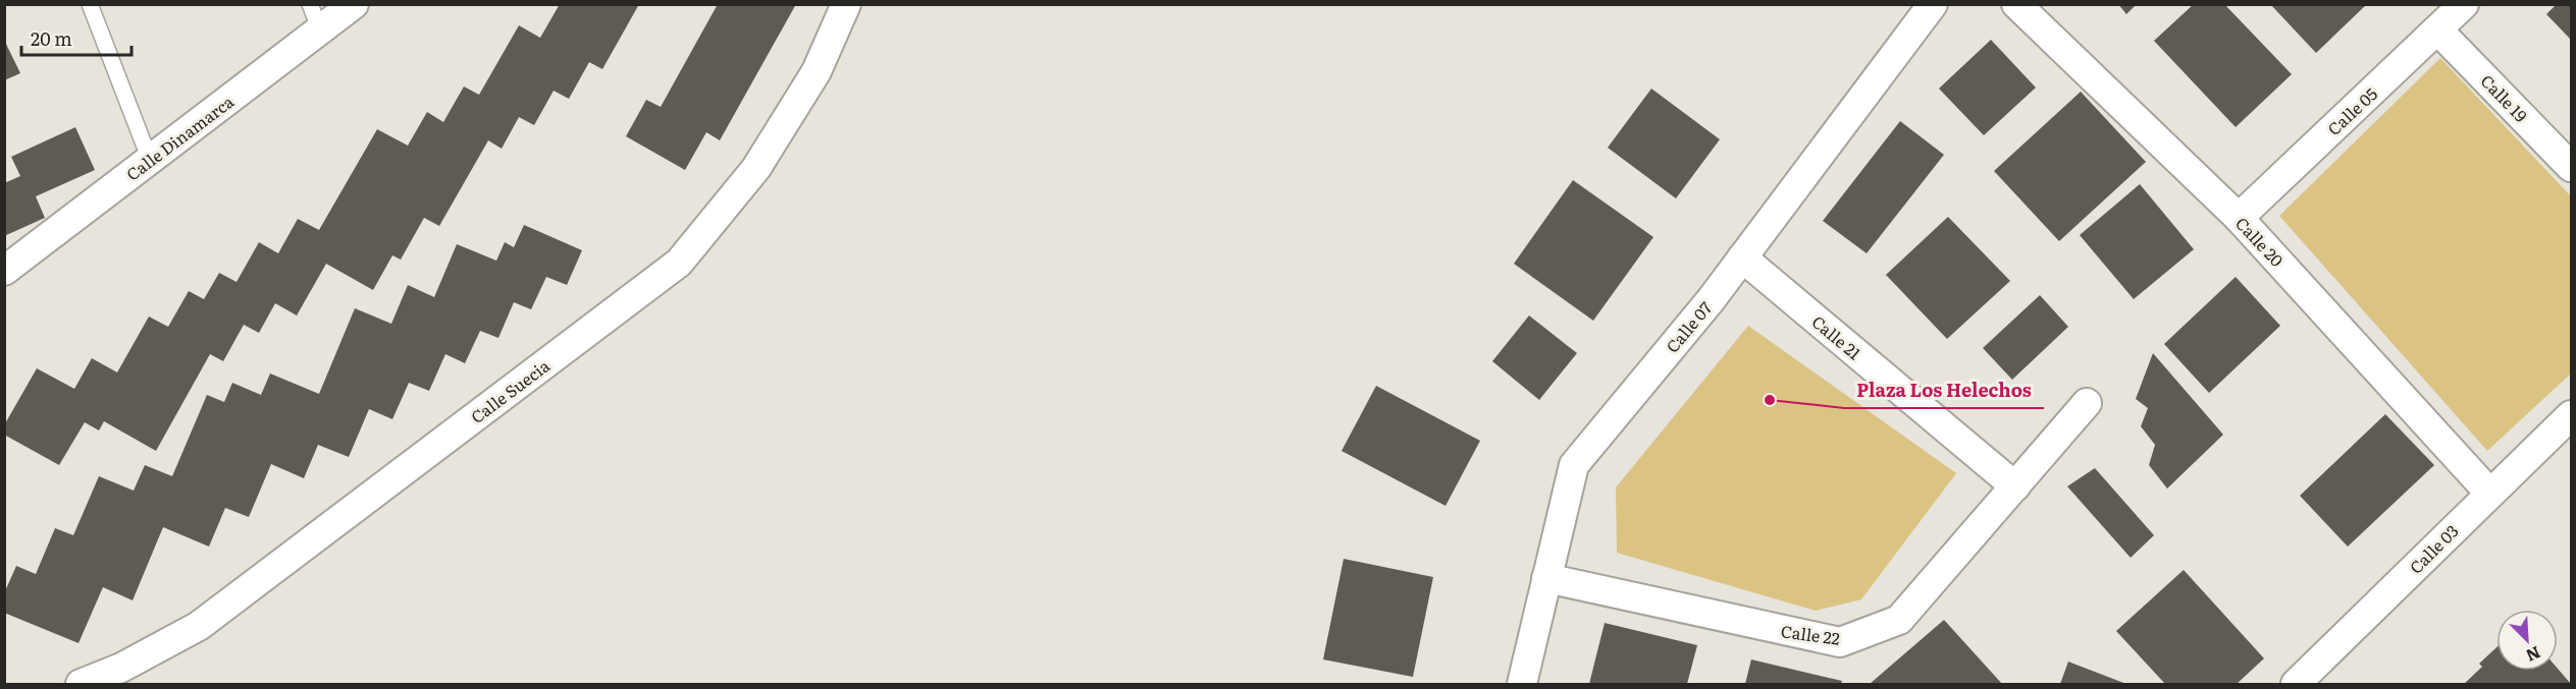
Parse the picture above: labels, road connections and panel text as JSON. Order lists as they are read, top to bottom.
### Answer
{
  "streets": {
    "street": [
      "Calle 19",
      "Calle 05",
      "Calle Dinamarca",
      "Calle 20",
      "Calle 07",
      "Calle 21",
      "Calle Suecia",
      "Calle 03",
      "Calle 22"
    ]
  },
  "crossings": [
    ["Calle 19", "Calle 05"],
    ["Calle 05", "Calle 20"],
    ["Calle 20", "Calle 03"],
    ["Calle 07", "Calle 21"],
    ["Calle 07", "Calle 22"],
    ["Calle 21", "Calle 22"]
  ],
  "places": ["Plaza Los Helechos"],
  "scale_bar": "20 m",
  "north": "bottom right"
}
